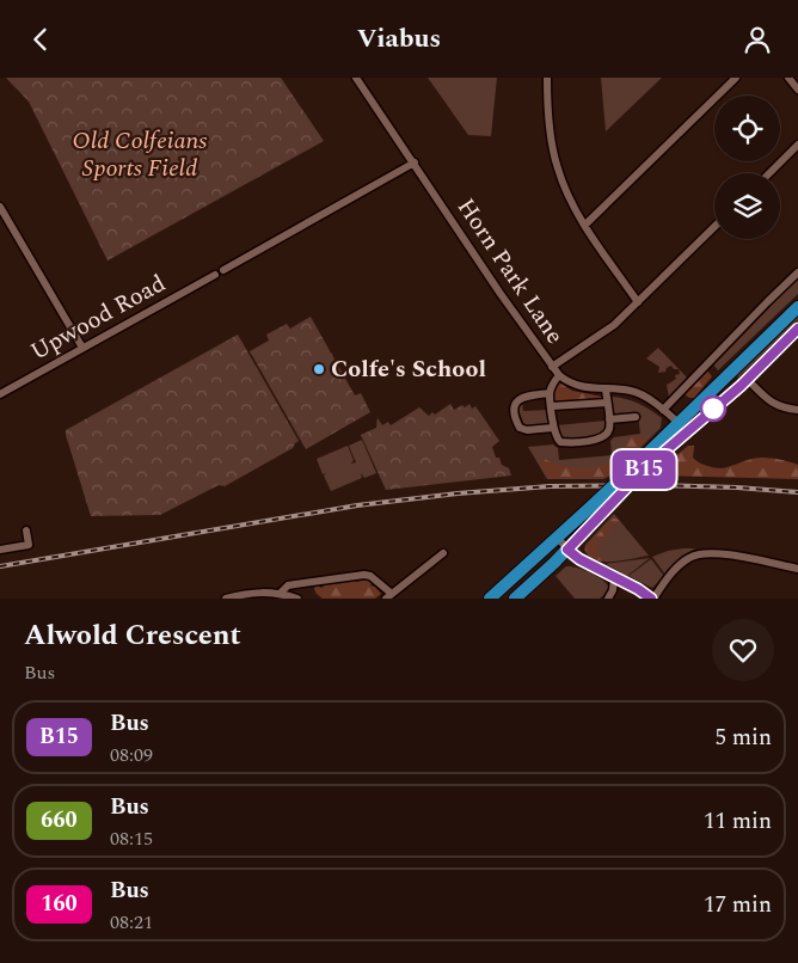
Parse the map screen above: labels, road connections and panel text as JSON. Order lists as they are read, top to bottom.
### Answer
{
  "streets": {
    "street": ["Horn Park Lane", "Upwood Road"]
  },
  "parks": ["Old Colfeians Sports Field"],
  "places": ["Colfe's School"],
  "lines": ["bus line B15"],
  "page": {
    "header": "Viabus",
    "on_map": "B15",
    "heading": ["Alwold Crescent", "Bus"],
    "list": [
      {
        "mark": "B15",
        "name": "Bus",
        "note": "08:09",
        "value": "5 min"
      },
      {
        "mark": "660",
        "name": "Bus",
        "note": "08:15",
        "value": "11 min"
      },
      {
        "mark": "160",
        "name": "Bus",
        "note": "08:21",
        "value": "17 min"
      }
    ]
  }
}
